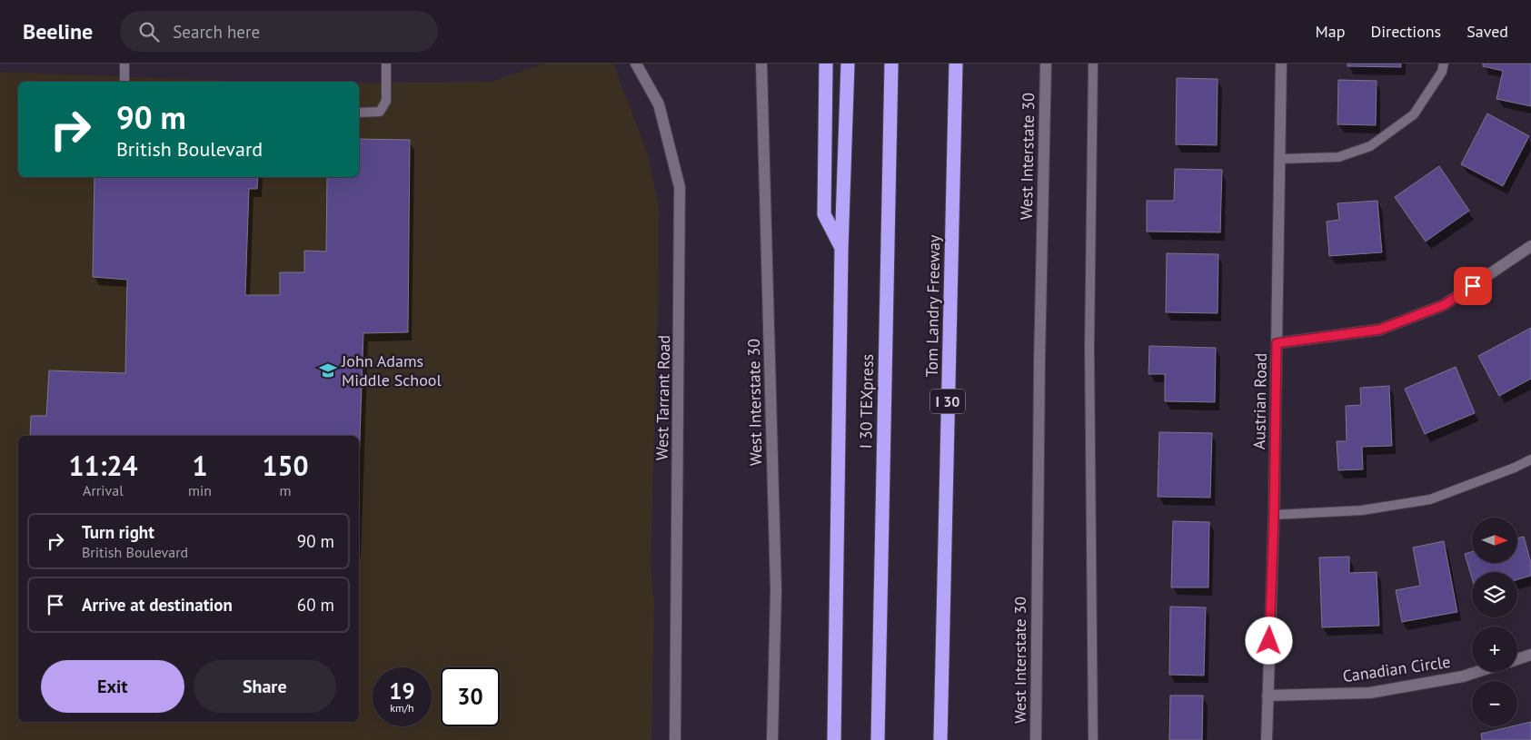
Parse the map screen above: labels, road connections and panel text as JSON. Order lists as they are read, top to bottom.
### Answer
{
  "streets": {
    "highway": ["Tom Landry Freeway", "I 30 TEXpress", "I 30"],
    "street": [
      "West Interstate 30",
      "West Tarrant Road",
      "Austrian Road",
      "Canadian Circle"
    ]
  },
  "crossings": [
    ["Austrian Road", "Canadian Circle"]
  ],
  "places": {
    "school or university": ["John Adams Middle School"]
  },
  "north": "right",
  "page": {
    "header": "Beeline",
    "search": "Search here",
    "nav": ["Map", "Directions", "Saved"],
    "turn": ["90 m", "British Boulevard"],
    "eta": [
      "11:24",
      "Arrival",
      "1",
      "min",
      "150",
      "m"
    ],
    "list": [
      {
        "name": "Turn right",
        "note": "British Boulevard",
        "value": "90 m"
      },
      {
        "name": "Arrive at destination",
        "value": "60 m"
      }
    ],
    "map_buttons": ["+", "−"],
    "buttons": ["Exit", "Share"],
    "speed": "19 km/h",
    "limit": "30"
  }
}
